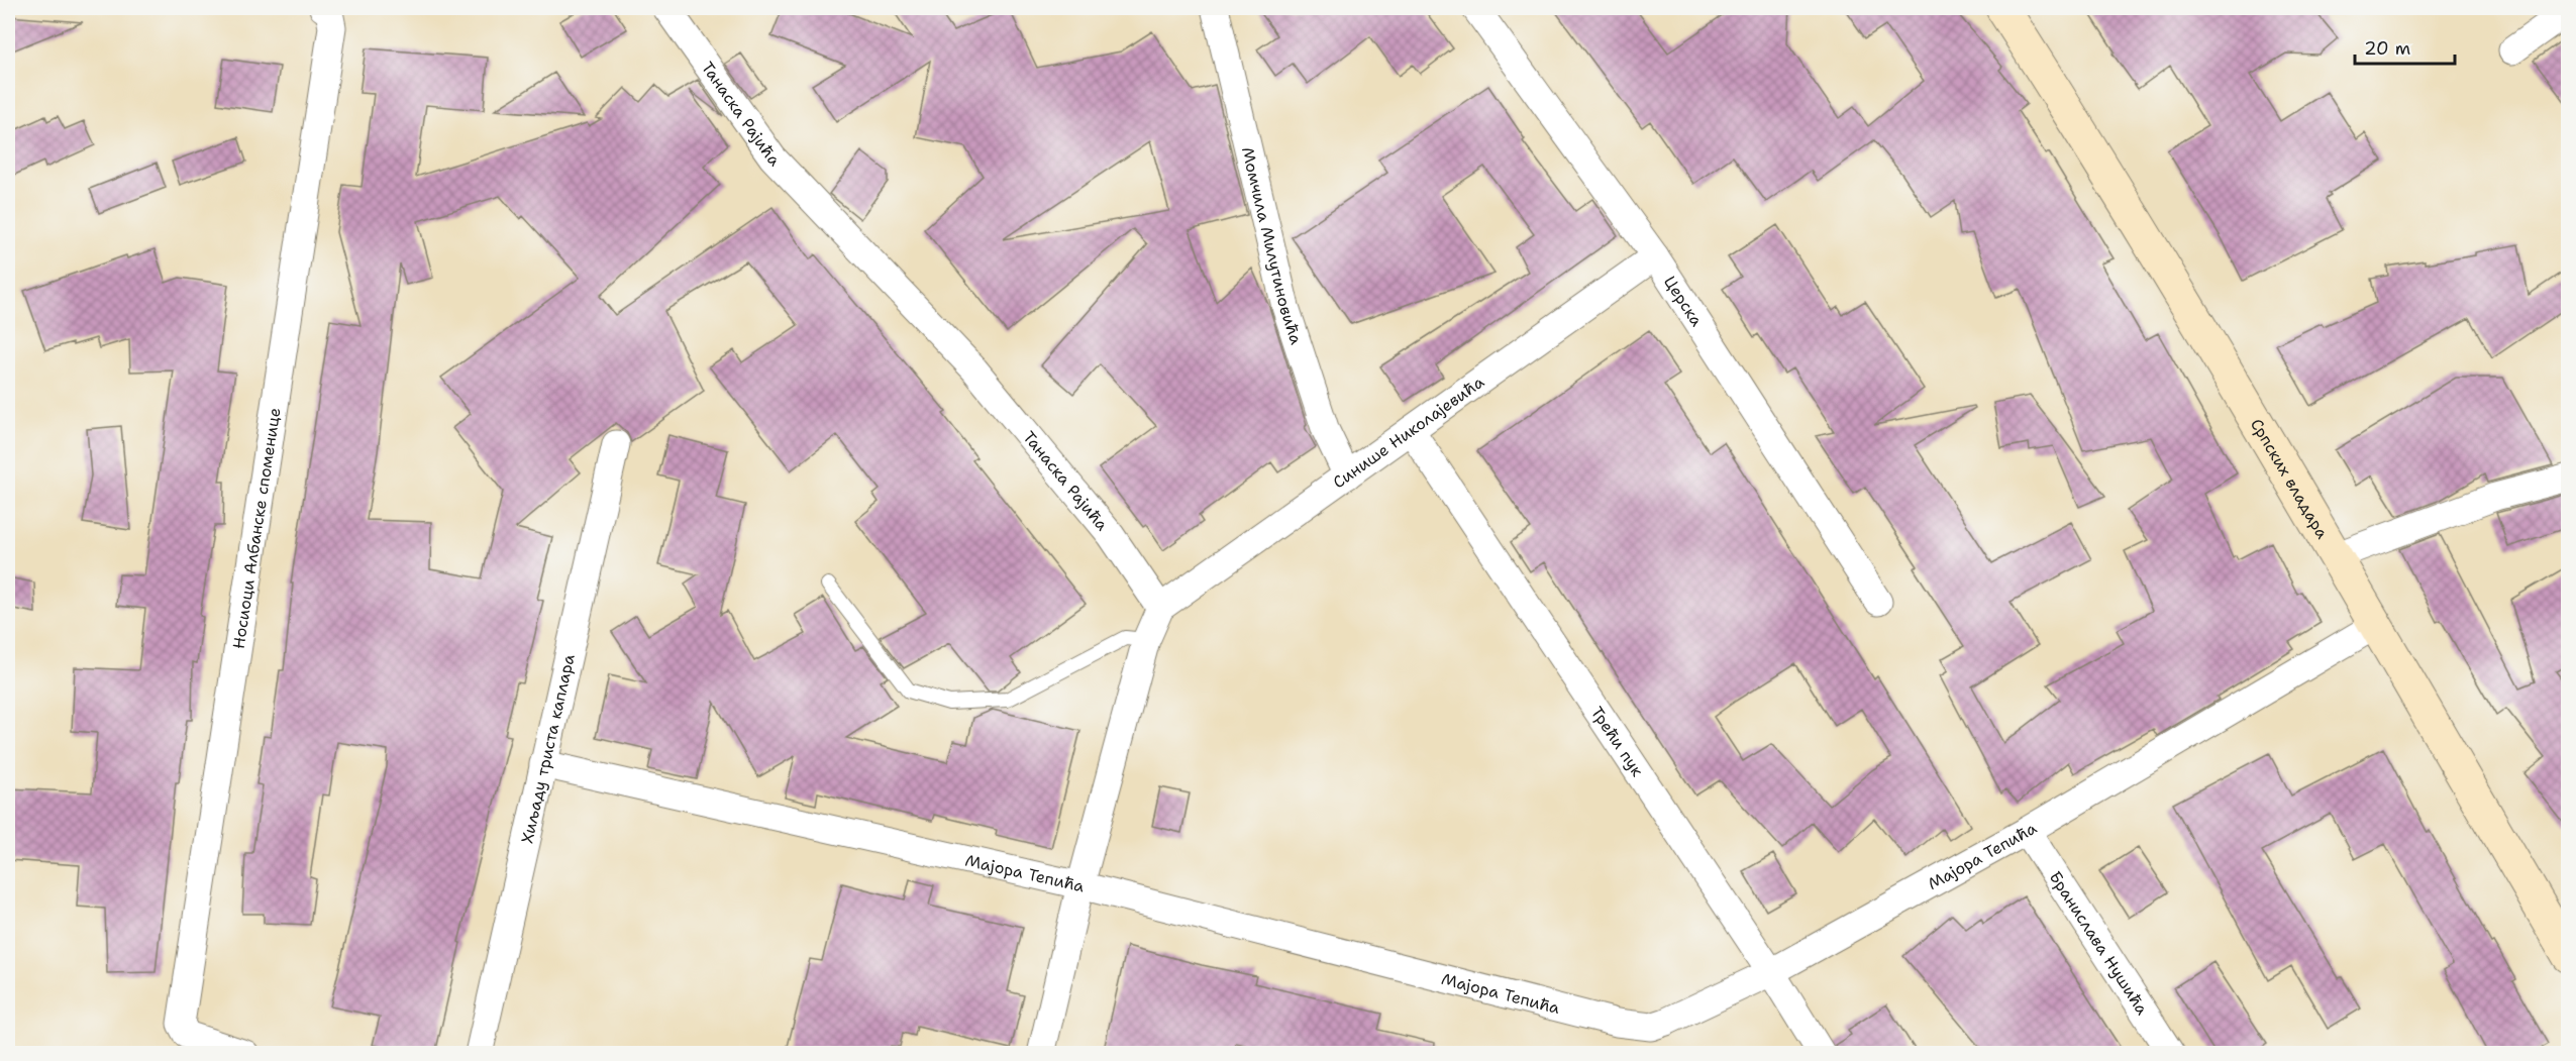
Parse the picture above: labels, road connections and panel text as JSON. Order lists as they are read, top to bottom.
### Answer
{
  "streets": {
    "main road": ["Српских владара"],
    "street": [
      "Танаска Рајића",
      "Момчила Милутиновића",
      "Церска",
      "Синише Николајевића",
      "Носиоци Албанске споменице",
      "Трећи пук",
      "Хиљаду триста каплара",
      "Мајора Тепића",
      "Бранислава Нушића"
    ]
  },
  "crossings": [
    ["Танаска Рајића", "Синише Николајевића"],
    ["Момчила Милутиновића", "Синише Николајевића"],
    ["Церска", "Синише Николајевића"],
    ["Синише Николајевића", "Трећи пук"],
    ["Српских владара", "Мајора Тепића"],
    ["Трећи пук", "Мајора Тепића"],
    ["Хиљаду триста каплара", "Мајора Тепића"],
    ["Мајора Тепића", "Бранислава Нушића"]
  ],
  "scale_bar": "20 m"
}
